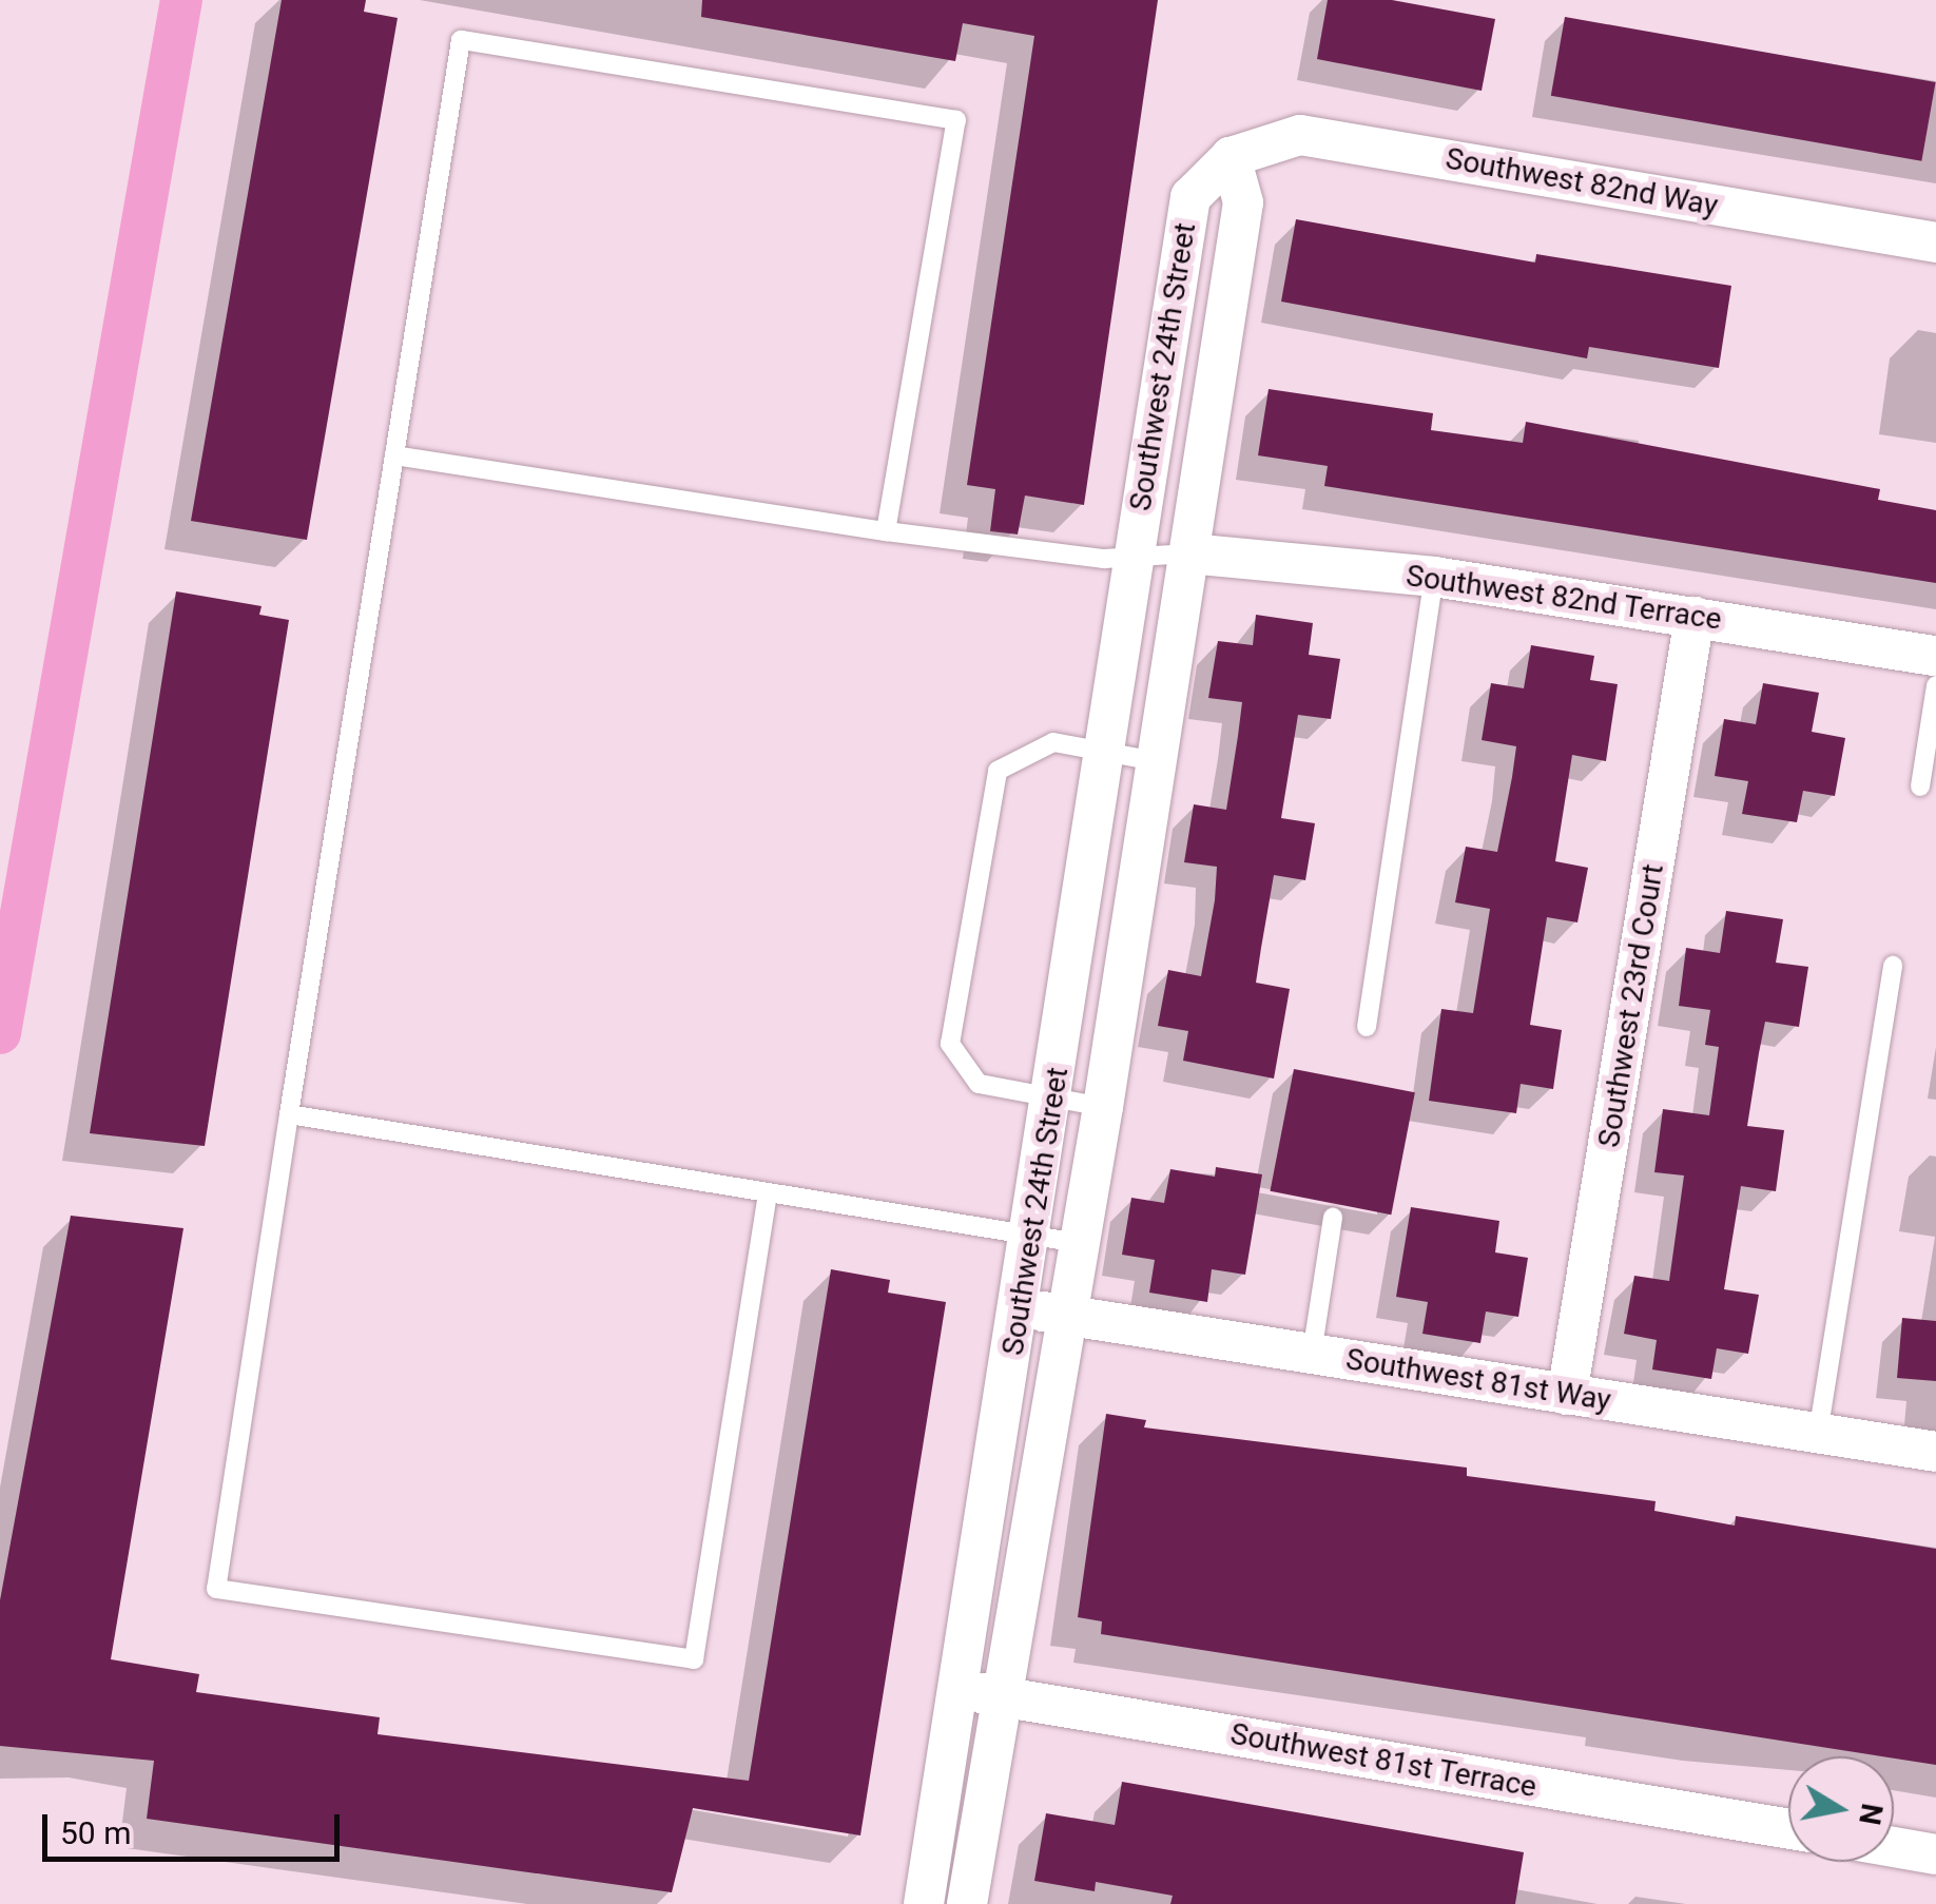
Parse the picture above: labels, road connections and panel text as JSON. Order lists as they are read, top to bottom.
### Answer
{
  "streets": {
    "street": [
      "Southwest 82nd Way",
      "Southwest 24th Street",
      "Southwest 82nd Terrace",
      "Southwest 23rd Court",
      "Southwest 81st Way",
      "Southwest 81st Terrace"
    ]
  },
  "crossings": [
    ["Southwest 82nd Way", "Southwest 24th Street"],
    ["Southwest 24th Street", "Southwest 82nd Terrace"],
    ["Southwest 24th Street", "Southwest 81st Way"],
    ["Southwest 24th Street", "Southwest 81st Terrace"],
    ["Southwest 82nd Terrace", "Southwest 23rd Court"],
    ["Southwest 23rd Court", "Southwest 81st Way"]
  ],
  "scale_bar": "50 m",
  "north": "right"
}
